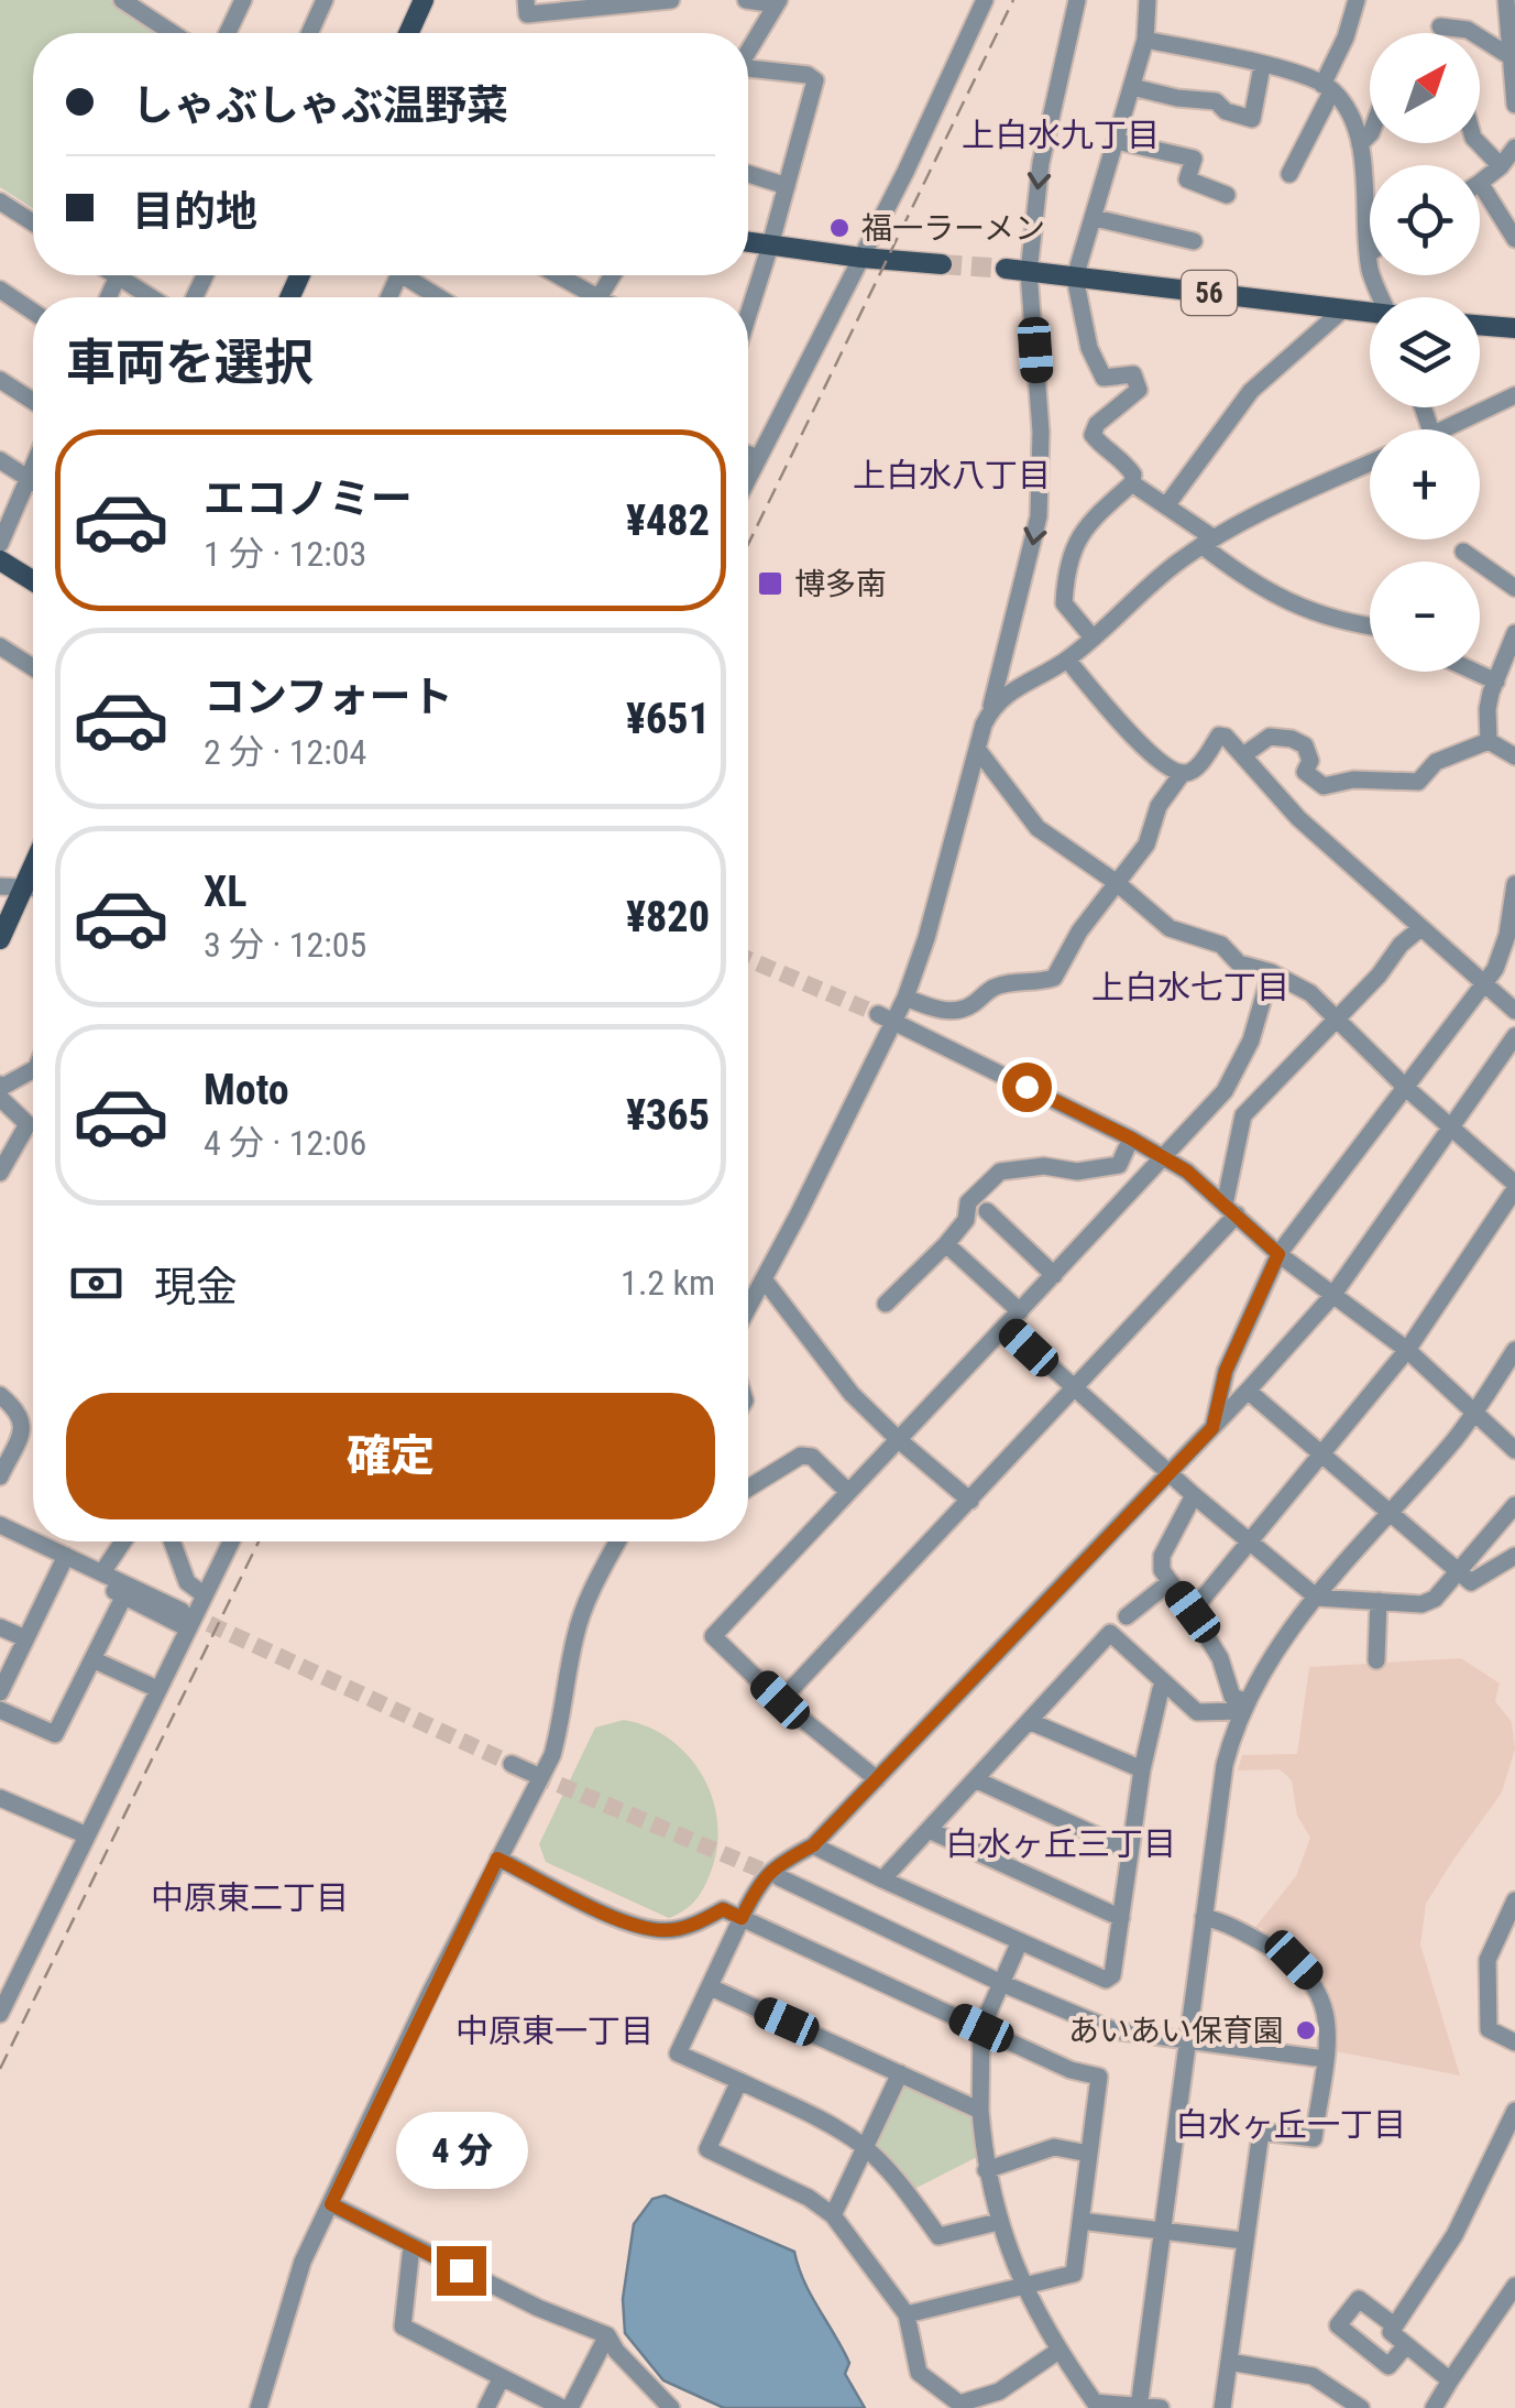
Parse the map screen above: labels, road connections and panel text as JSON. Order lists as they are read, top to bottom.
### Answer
{
  "streets": {
    "main road": ["56"]
  },
  "districts": [
    "上白水九丁目",
    "上白水八丁目",
    "上白水七丁目",
    "白水ヶ丘三丁目",
    "中原東二丁目",
    "中原東一丁目",
    "白水ヶ丘一丁目"
  ],
  "places": {
    "other": ["福一ラーメン", "あいあい保育園"],
    "transit": ["博多南"]
  },
  "north": "top right",
  "page": {
    "map_buttons": ["+", "−"],
    "banner": ["しゃぶしゃぶ温野菜", "目的地"],
    "heading": "車両を選択",
    "list": [
      {
        "name": "エコノミー",
        "note": "1 分 · 12:03",
        "value": "¥482"
      },
      {
        "name": "コンフォート",
        "note": "2 分 · 12:04",
        "value": "¥651"
      },
      {
        "name": "XL",
        "note": "3 分 · 12:05",
        "value": "¥820"
      },
      {
        "name": "Moto",
        "note": "4 分 · 12:06",
        "value": "¥365"
      }
    ],
    "pay": ["現金", "1.2 km"],
    "buttons": "確定",
    "bubble": "4 分"
  }
}
